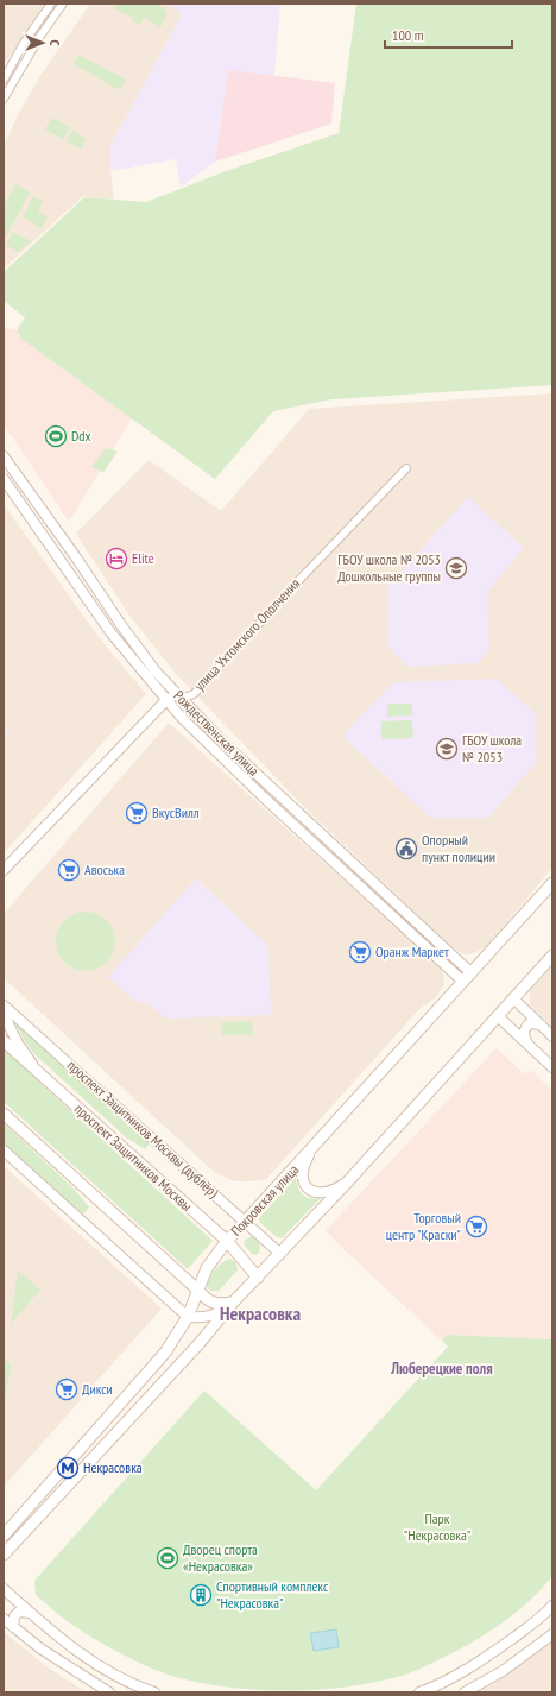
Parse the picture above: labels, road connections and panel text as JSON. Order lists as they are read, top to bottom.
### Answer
{
  "streets": {
    "main road": ["проспект Защитников Москвы", "Покровская улица"],
    "street": ["улица Ухтомского Ополчения", "Рождественская улица", "проспект Защитников Москвы (дублёр)"]
  },
  "crossings": [
    ["улица Ухтомского Ополчения", "Рождественская улица"],
    ["Рождественская улица", "Покровская улица"],
    ["проспект Защитников Москвы (дублёр)", "Покровская улица"],
    ["проспект Защитников Москвы", "Покровская улица"]
  ],
  "districts": ["Некрасовка", "Люберецкие поля"],
  "parks": ["Парк \"Некрасовка\""],
  "places": {
    "sports": ["Ddx", "Дворец спорта «Некрасовка»"],
    "hotel": ["Elite"],
    "school or university": ["ГБОУ школа № 2053 Дошкольные группы", "ГБОУ школа № 2053"],
    "supermarket": [
      "ВкусВилл",
      "Авоська",
      "Оранж Маркет",
      "Торговый центр \"Краски\"",
      "Дикси"
    ],
    "public building": ["Опорный пункт полиции"],
    "metro station": ["Некрасовка"],
    "building": ["Спортивный комплекс \"Некрасовка\""]
  },
  "scale_bar": "100 m",
  "north": "right"
}
